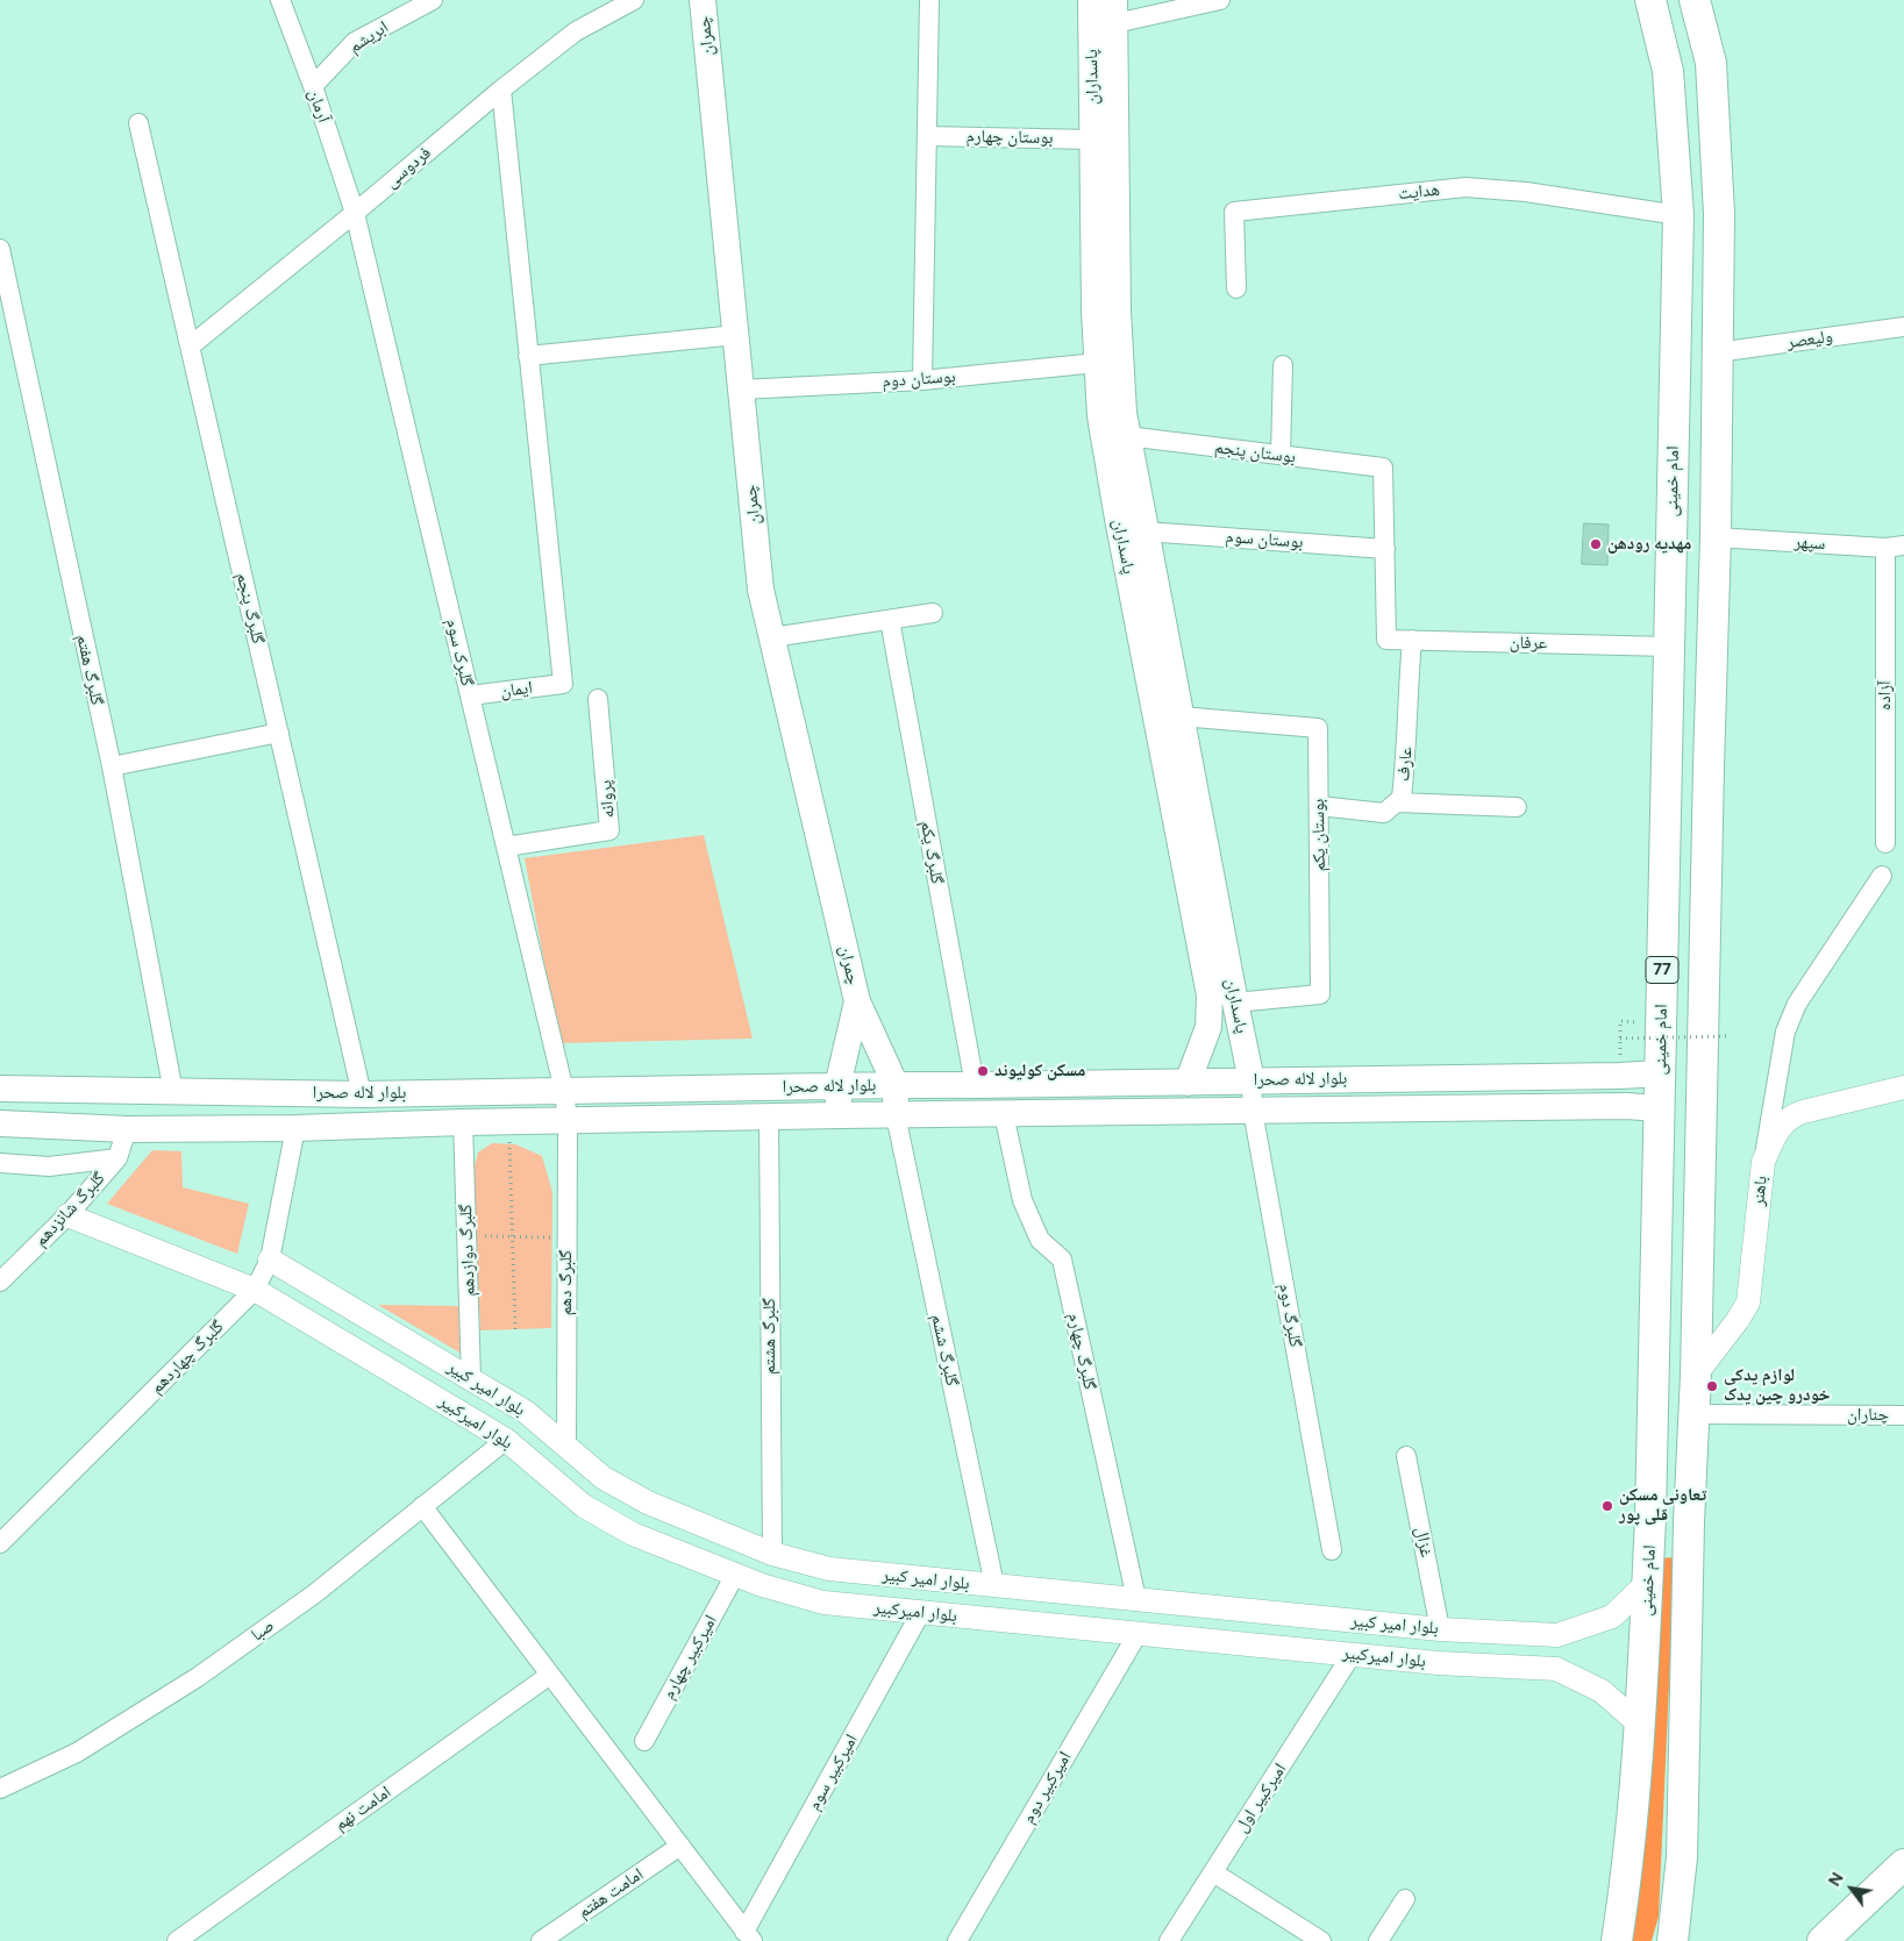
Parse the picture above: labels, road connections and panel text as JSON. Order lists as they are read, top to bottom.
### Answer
{
  "streets": {
    "highway": ["امام خمینی", "77"],
    "main road": ["چمران", "پاسداران", "بلوار لاله صحرا"],
    "street": [
      "ابریشم",
      "آرمان",
      "بوستان چهارم",
      "فردوسی",
      "هدایت",
      "ولیعصر",
      "بوستان دوم",
      "بوستان پنجم",
      "بوستان سوم",
      "سپهر",
      "گلبرگ پنجم",
      "عرفان",
      "گلبرک سوم",
      "گلبرگ هفتم",
      "ایمان",
      "آزاده",
      "عارف",
      "پروانه",
      "بوستان یکم",
      "گلبرگ یکم",
      "باهنر",
      "گلبرگ شانزدهم",
      "گلبرگ دوازدهم",
      "گلبرگ دهم",
      "گلبرگ دوم",
      "گلبرگ هشتم",
      "گلبرگ ششم",
      "گلبرگ چهارم",
      "گلبرگ چهاردهم",
      "بلوار امیر کبیر",
      "چناران",
      "بلوار امیرکبیر",
      "غزال",
      "صبا",
      "امیرکبیر چهارم",
      "امیرکبیر سوم",
      "امیرکبیر دوم",
      "امیرکبیر اول",
      "امامت نهم",
      "امامت هفتم"
    ]
  },
  "crossings": [
    ["چمران", "بوستان دوم"],
    ["چمران", "بلوار لاله صحرا"],
    ["چمران", "گلبرگ ششم"],
    ["ابریشم", "آرمان"],
    ["پاسداران", "بوستان چهارم"],
    ["پاسداران", "بوستان دوم"],
    ["پاسداران", "بوستان پنجم"],
    ["پاسداران", "بوستان سوم"],
    ["پاسداران", "بوستان یکم"],
    ["پاسداران", "بلوار لاله صحرا"],
    ["پاسداران", "گلبرگ دوم"],
    ["آرمان", "فردوسی"],
    ["آرمان", "گلبرک سوم"],
    ["فردوسی", "گلبرگ پنجم"],
    ["فردوسی", "گلبرک سوم"],
    ["هدایت", "امام خمینی"],
    ["ولیعصر", "77"],
    ["بوستان پنجم", "بوستان سوم"],
    ["بوستان پنجم", "عرفان"],
    ["امام خمینی", "عرفان"],
    ["امام خمینی", "بلوار لاله صحرا"],
    ["امام خمینی", "بلوار امیر کبیر"],
    ["امام خمینی", "بلوار امیرکبیر"],
    ["بوستان سوم", "عرفان"],
    ["سپهر", "آزاده"],
    ["سپهر", "77"],
    ["گلبرگ پنجم", "بلوار لاله صحرا"],
    ["عرفان", "عارف"],
    ["گلبرک سوم", "ایمان"],
    ["گلبرک سوم", "پروانه"],
    ["گلبرک سوم", "بلوار لاله صحرا"],
    ["گلبرک سوم", "گلبرگ دهم"],
    ["گلبرگ هفتم", "بلوار لاله صحرا"],
    ["عارف", "بوستان یکم"],
    ["گلبرگ یکم", "بلوار لاله صحرا"],
    ["77", "باهنر"],
    ["77", "چناران"],
    ["بلوار لاله صحرا", "گلبرگ شانزدهم"],
    ["بلوار لاله صحرا", "گلبرگ دوازدهم"],
    ["بلوار لاله صحرا", "گلبرگ دهم"],
    ["بلوار لاله صحرا", "گلبرگ دوم"],
    ["بلوار لاله صحرا", "گلبرگ هشتم"],
    ["بلوار لاله صحرا", "گلبرگ ششم"],
    ["بلوار لاله صحرا", "گلبرگ چهارم"],
    ["بلوار لاله صحرا", "گلبرگ چهاردهم"],
    ["گلبرگ شانزدهم", "بلوار امیرکبیر"],
    ["گلبرگ دوازدهم", "بلوار امیر کبیر"],
    ["گلبرگ دهم", "بلوار امیر کبیر"],
    ["گلبرگ هشتم", "بلوار امیر کبیر"],
    ["گلبرگ ششم", "بلوار امیر کبیر"],
    ["گلبرگ چهارم", "بلوار امیر کبیر"],
    ["گلبرگ چهاردهم", "بلوار امیر کبیر"],
    ["گلبرگ چهاردهم", "بلوار امیرکبیر"],
    ["بلوار امیر کبیر", "غزال"],
    ["بلوار امیرکبیر", "صبا"],
    ["بلوار امیرکبیر", "امیرکبیر چهارم"],
    ["بلوار امیرکبیر", "امیرکبیر سوم"],
    ["بلوار امیرکبیر", "امیرکبیر دوم"],
    ["بلوار امیرکبیر", "امیرکبیر اول"]
  ],
  "places": [
    "مهدیه رودهن",
    "مسکن کولیوند",
    "لوازم یدکی خودرو چین یدک",
    "تعاونی مسکن قلی پور"
  ],
  "north": "top left"
}
